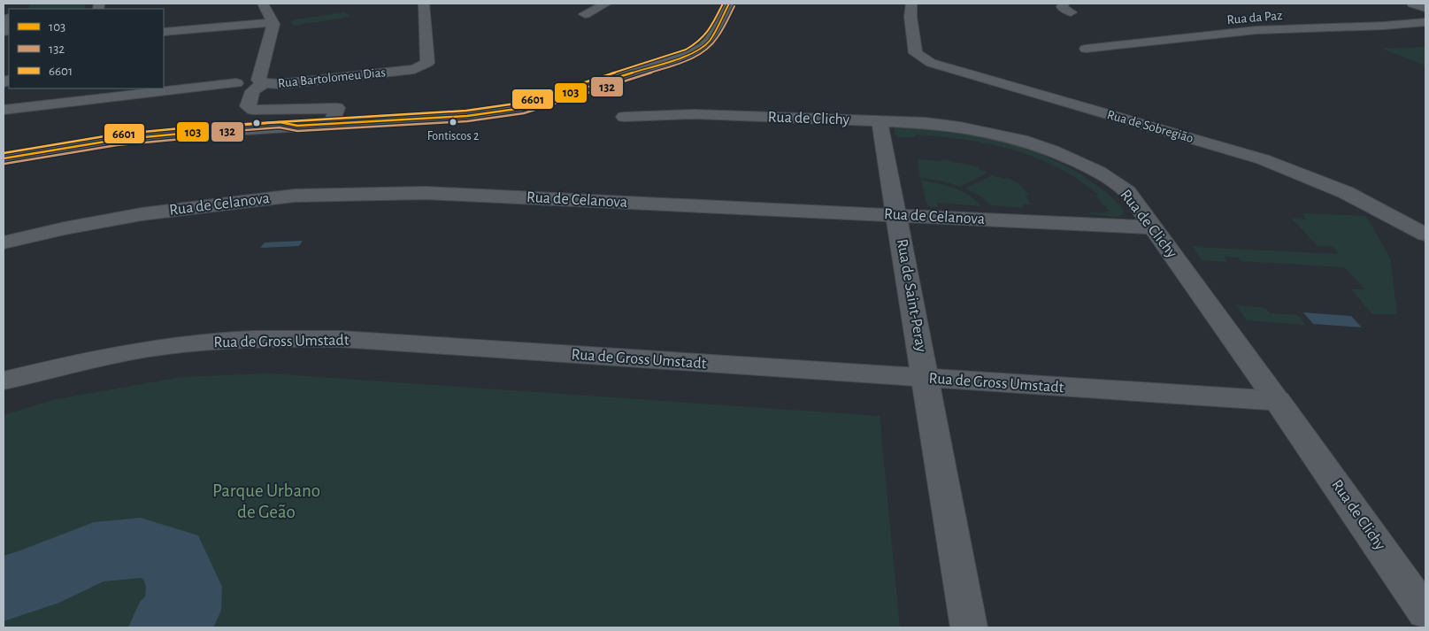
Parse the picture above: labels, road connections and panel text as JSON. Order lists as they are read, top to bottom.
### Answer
{
  "streets": {
    "street": [
      "Rua da Paz",
      "Rua Bartolomeu Dias",
      "Rua de Clichy",
      "Rua de Sobregião",
      "Rua de Celanova",
      "Rua de Saint-Peray",
      "Rua de Gross Umstadt"
    ]
  },
  "crossings": [
    ["Rua de Clichy", "Rua de Celanova"],
    ["Rua de Clichy", "Rua de Saint-Peray"],
    ["Rua de Clichy", "Rua de Gross Umstadt"],
    ["Rua de Celanova", "Rua de Saint-Peray"],
    ["Rua de Saint-Peray", "Rua de Gross Umstadt"]
  ],
  "parks": ["Parque Urbano de Geão"],
  "places": ["Fontiscos 2"],
  "lines": ["transit line 103", "transit line 6601", "transit line 132"],
  "legend": ["103", "132", "6601"]
}
